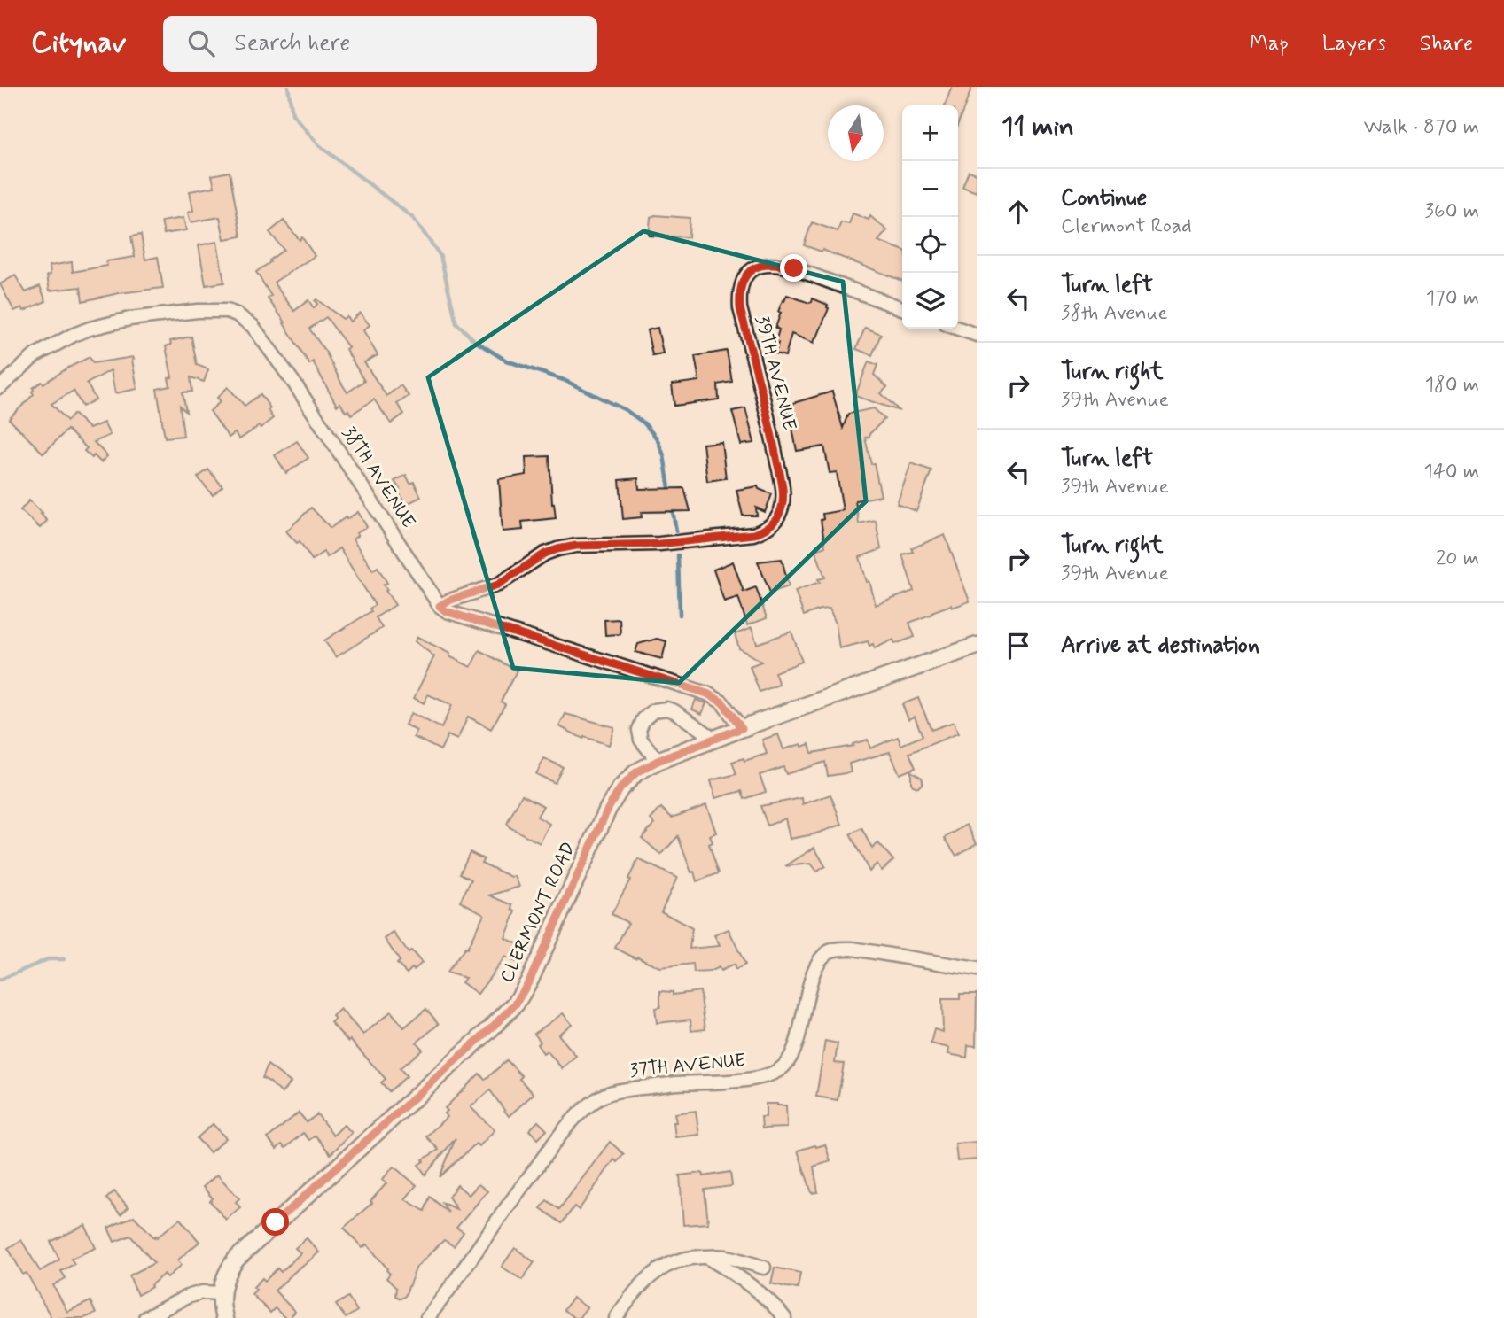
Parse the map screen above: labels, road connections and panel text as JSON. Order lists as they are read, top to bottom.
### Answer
{
  "streets": {
    "street": [
      "39TH AVENUE",
      "38TH AVENUE",
      "CLERMONT ROAD",
      "37TH AVENUE"
    ]
  },
  "crossings": [
    ["39TH AVENUE", "38TH AVENUE"]
  ],
  "north": "bottom",
  "page": {
    "header": "Citynav",
    "search": "Search here",
    "nav": ["Map", "Layers", "Share"],
    "heading": ["11 min", "Walk · 870 m"],
    "map_buttons": ["+", "−"],
    "list": [
      ["Continue", "Clermont Road", "360 m"],
      ["Turn left", "38th Avenue", "170 m"],
      ["Turn right", "39th Avenue", "180 m"],
      ["Turn left", "39th Avenue", "140 m"],
      ["Turn right", "39th Avenue", "20 m"],
      "Arrive at destination"
    ]
  }
}
